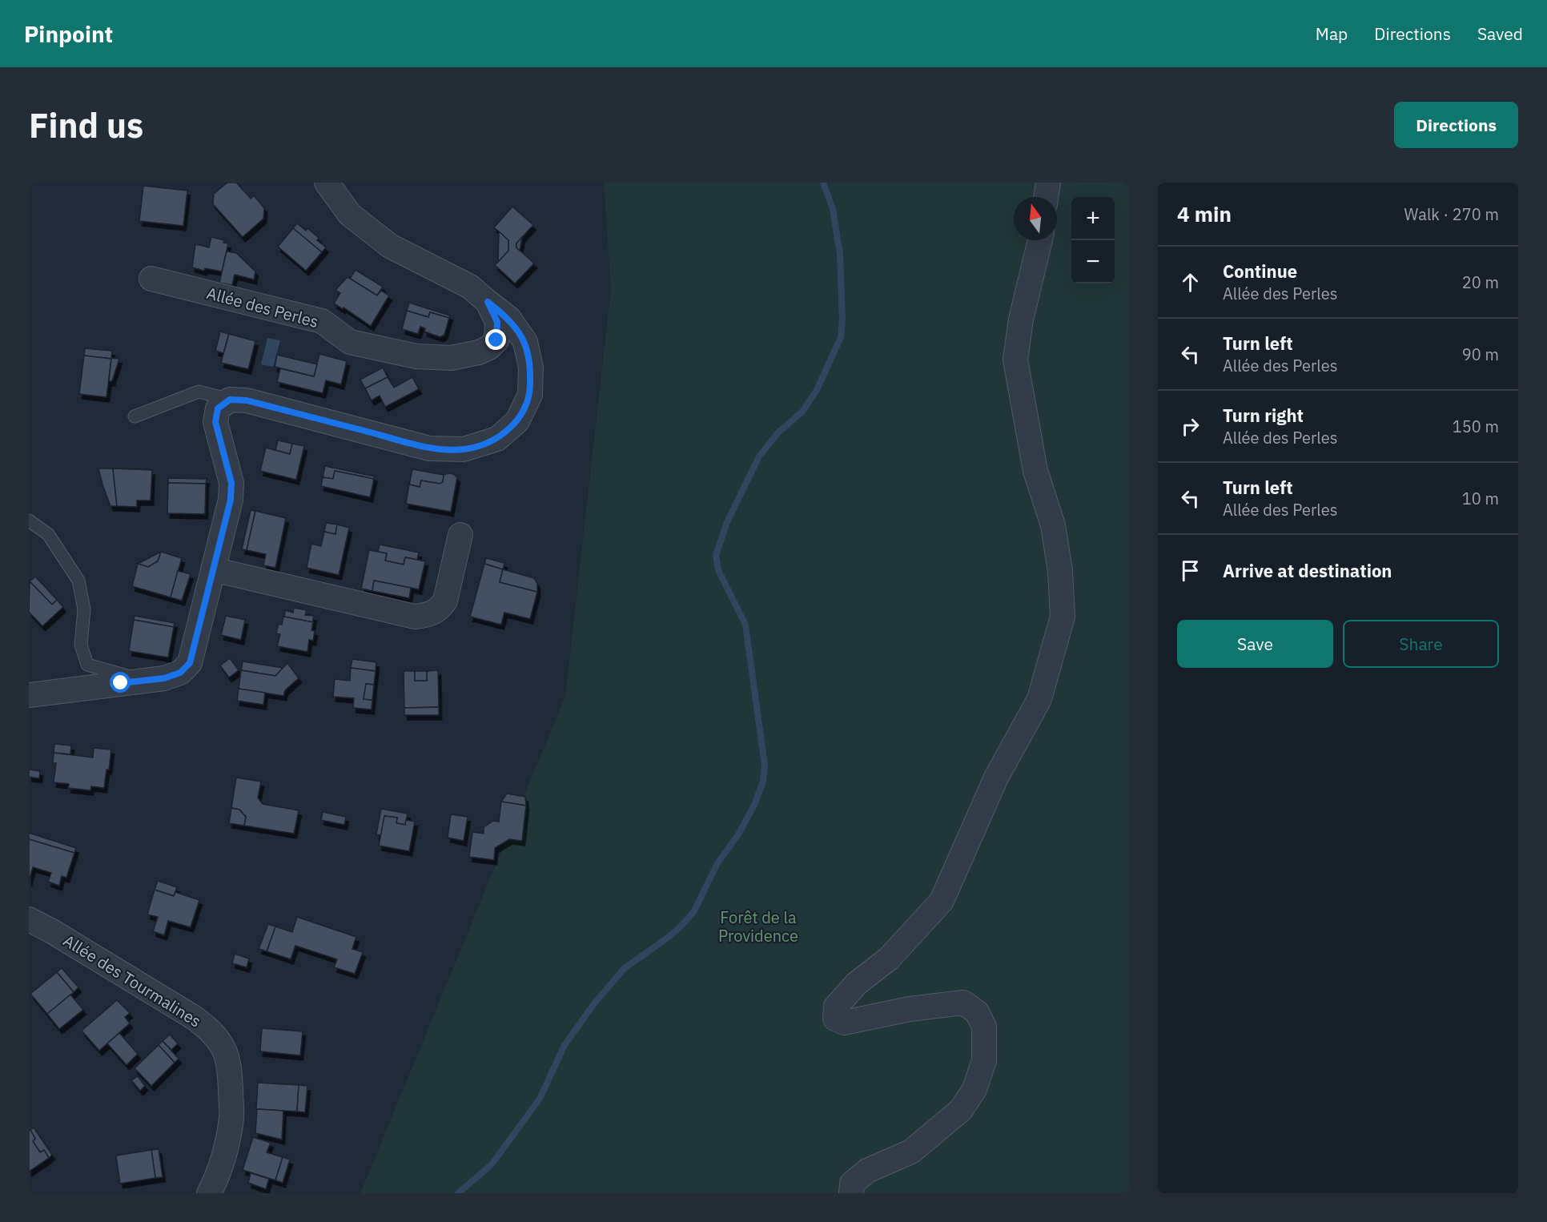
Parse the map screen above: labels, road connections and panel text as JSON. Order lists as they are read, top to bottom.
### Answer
{
  "streets": {
    "street": ["Allée des Perles", "Allée des Tourmalines"]
  },
  "parks": ["Forêt de la Providence"],
  "north": "top",
  "page": {
    "header": "Pinpoint",
    "nav": ["Map", "Directions", "Saved"],
    "buttons": [
      "Directions",
      ["Save", "Share"]
    ],
    "title": "Find us",
    "heading": ["4 min", "Walk · 270 m"],
    "map_buttons": ["+", "−"],
    "list": [
      ["Continue", "Allée des Perles", "20 m"],
      ["Turn left", "Allée des Perles", "90 m"],
      ["Turn right", "Allée des Perles", "150 m"],
      ["Turn left", "Allée des Perles", "10 m"],
      "Arrive at destination"
    ]
  }
}
